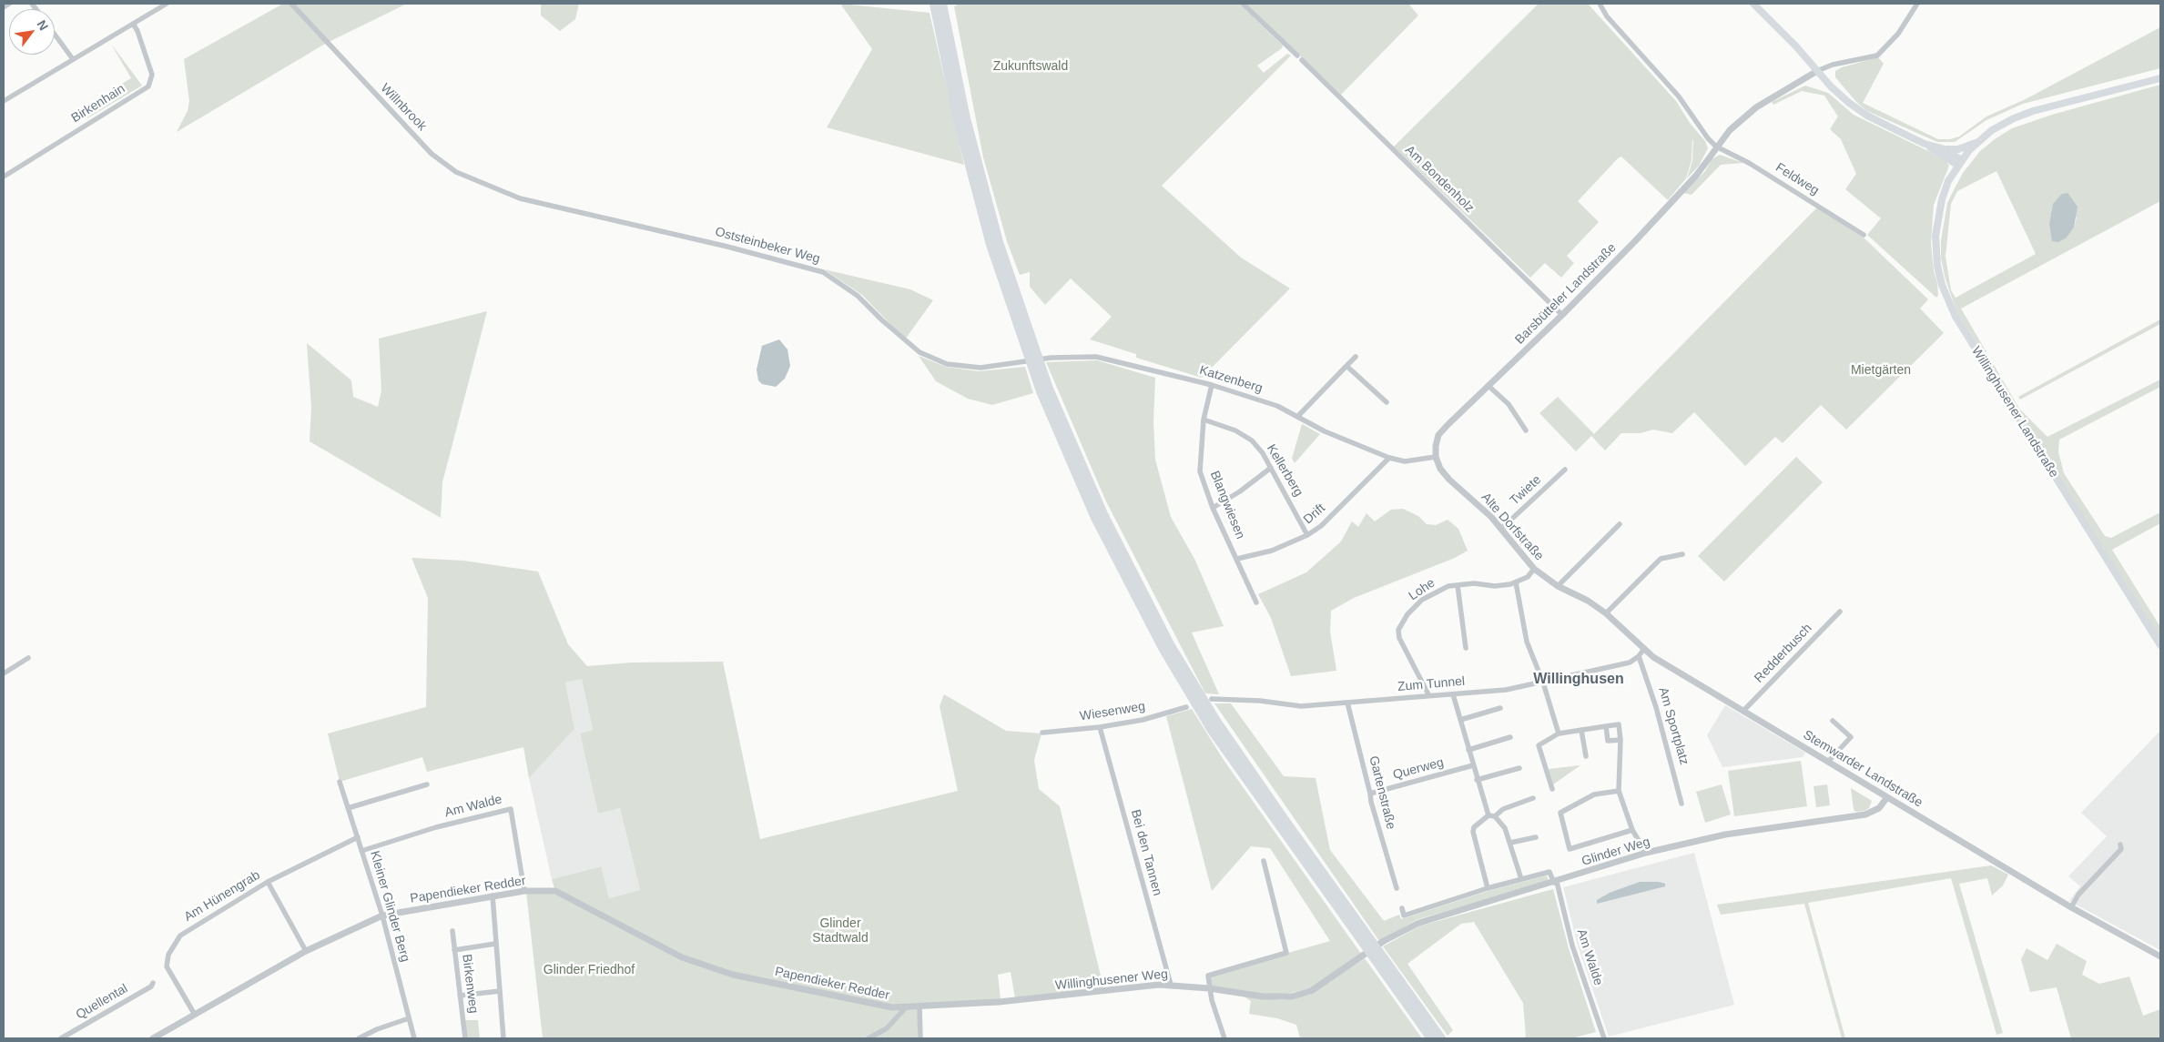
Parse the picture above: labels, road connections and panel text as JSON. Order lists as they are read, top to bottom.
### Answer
{
  "streets": {
    "main road": ["Willinghusener Landstraße"],
    "street": [
      "Birkenhain",
      "Willnbrook",
      "Am Bondenholz",
      "Feldweg",
      "Oststeinbeker Weg",
      "Barsbütteler Landstraße",
      "Katzenberg",
      "Kellerberg",
      "Twiete",
      "Blangwiesen",
      "Drift",
      "Alte Dorfstraße",
      "Lohe",
      "Redderbusch",
      "Zum Tunnel",
      "Wiesenweg",
      "Am Sportplatz",
      "Querweg",
      "Stemwarder Landstraße",
      "Gartenstraße",
      "Am Walde",
      "Glinder Weg",
      "Bei den Tannen",
      "Papendieker Redder",
      "Am Hünengrab",
      "Kleiner Glinder Berg",
      "Willinghusener Weg",
      "Birkenweg",
      "Quellental"
    ]
  },
  "crossings": [
    ["Willnbrook", "Oststeinbeker Weg"],
    ["Am Bondenholz", "Barsbütteler Landstraße"],
    ["Feldweg", "Barsbütteler Landstraße"],
    ["Oststeinbeker Weg", "Katzenberg"],
    ["Barsbütteler Landstraße", "Katzenberg"],
    ["Barsbütteler Landstraße", "Alte Dorfstraße"],
    ["Katzenberg", "Blangwiesen"],
    ["Katzenberg", "Drift"],
    ["Katzenberg", "Alte Dorfstraße"],
    ["Kellerberg", "Blangwiesen"],
    ["Kellerberg", "Drift"],
    ["Twiete", "Alte Dorfstraße"],
    ["Blangwiesen", "Drift"],
    ["Alte Dorfstraße", "Lohe"],
    ["Alte Dorfstraße", "Stemwarder Landstraße"],
    ["Lohe", "Zum Tunnel"],
    ["Redderbusch", "Stemwarder Landstraße"],
    ["Zum Tunnel", "Am Sportplatz"],
    ["Zum Tunnel", "Gartenstraße"],
    ["Wiesenweg", "Bei den Tannen"],
    ["Querweg", "Gartenstraße"],
    ["Stemwarder Landstraße", "Glinder Weg"],
    ["Am Walde", "Glinder Weg"],
    ["Am Walde", "Papendieker Redder"],
    ["Am Walde", "Kleiner Glinder Berg"],
    ["Glinder Weg", "Willinghusener Weg"],
    ["Bei den Tannen", "Willinghusener Weg"],
    ["Papendieker Redder", "Am Hünengrab"],
    ["Papendieker Redder", "Kleiner Glinder Berg"],
    ["Papendieker Redder", "Willinghusener Weg"],
    ["Am Hünengrab", "Kleiner Glinder Berg"]
  ],
  "districts": ["Willinghusen"],
  "parks": [
    "Zukunftswald",
    "Mietgärten",
    "Glinder Stadtwald",
    "Glinder Friedhof"
  ],
  "north": "top right"
}
